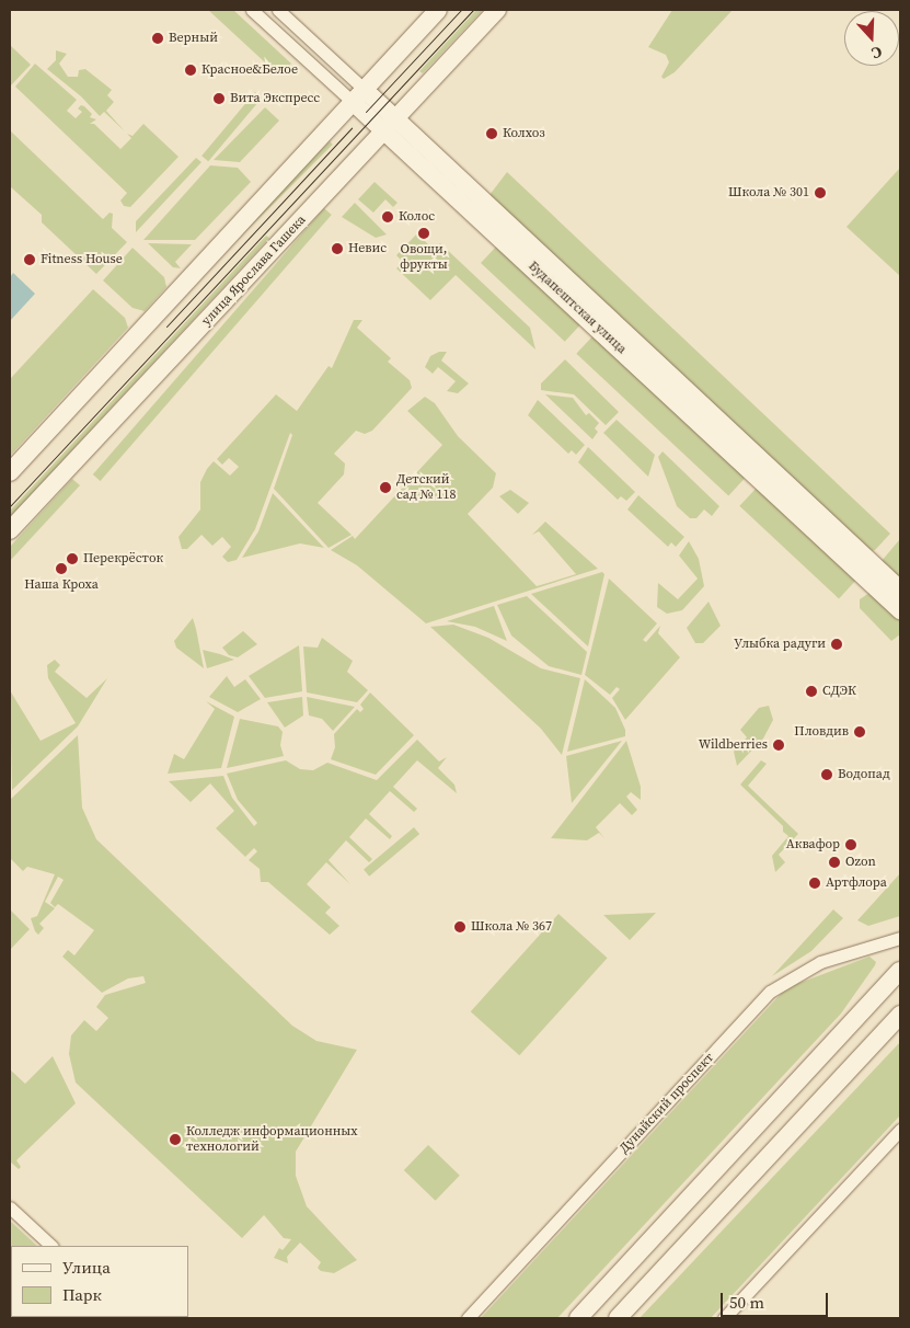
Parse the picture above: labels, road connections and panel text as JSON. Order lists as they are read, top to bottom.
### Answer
{
  "streets": {
    "street": ["улица Ярослава Гашека", "Будапештская улица", "Дунайский проспект"]
  },
  "crossings": [
    ["улица Ярослава Гашека", "Будапештская улица"]
  ],
  "places": [
    "Верный",
    "Красное&Белое",
    "Вита Экспресс",
    "Колхоз",
    "Школа № 301",
    "Колос",
    "Овощи, фрукты",
    "Невис",
    "Fitness House",
    "Детский сад № 118",
    "Перекрёсток",
    "Наша Кроха",
    "Улыбка радуги",
    "СДЭК",
    "Пловдив",
    "Wildberries",
    "Водопад",
    "Аквафор",
    "Ozon",
    "Артфлора",
    "Школа № 367",
    "Колледж информационных технологий"
  ],
  "legend": ["Улица", "Парк"],
  "scale_bar": "50 m",
  "north": "bottom"
}
